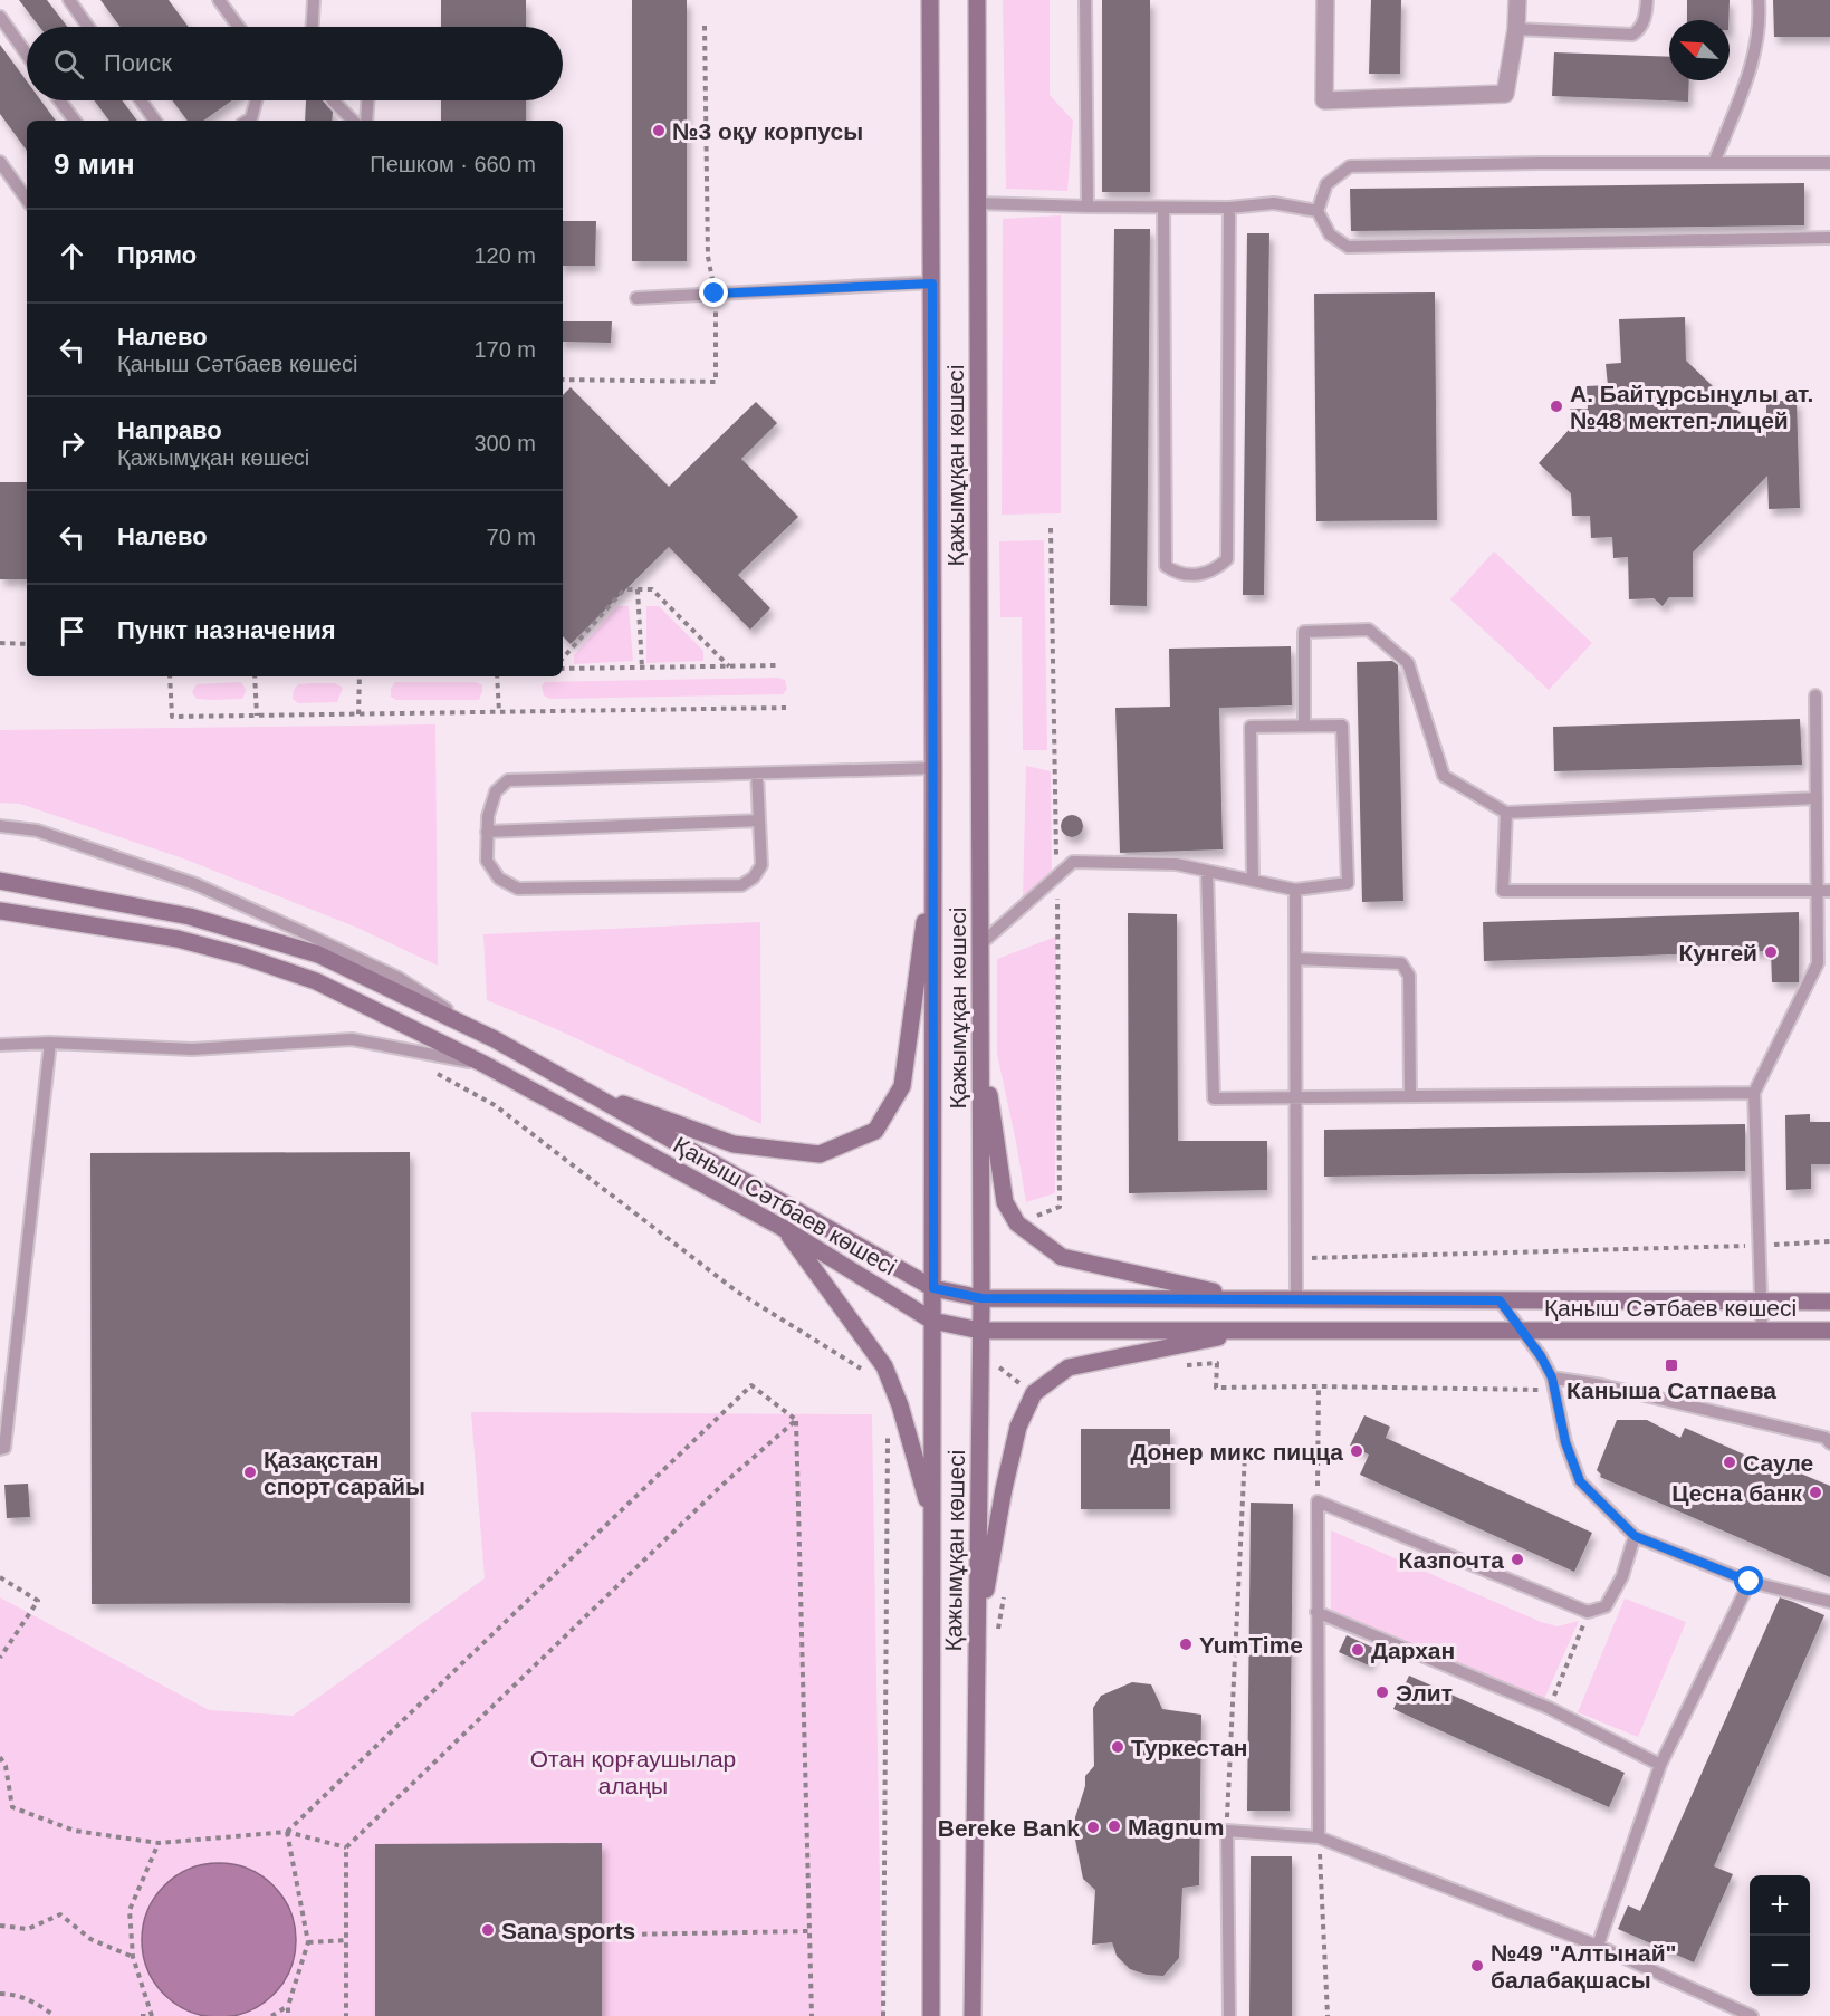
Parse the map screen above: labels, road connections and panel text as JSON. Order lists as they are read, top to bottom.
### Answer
{
  "streets": {
    "main road": ["Қажымұқан көшесі", "Қаныш Сәтбаев көшесі"]
  },
  "crossings": [
    ["Қажымұқан көшесі", "Қаныш Сәтбаев көшесі"]
  ],
  "parks": ["Отан қорғаушылар алаңы"],
  "places": {
    "other": [
      "№3 оқу корпусы",
      "А. Байтұрсынұлы ат. №48 мектеп-лицей",
      "Кунгей",
      "Донер микс пицца",
      "Сауле",
      "Қазақстан спорт сарайы",
      "Цесна банк",
      "Казпочта",
      "YumTime",
      "Дархан",
      "Элит",
      "Туркестан",
      "Magnum",
      "Bereke Bank",
      "Sana sports",
      "№49 \"Алтынай\" балабақшасы"
    ],
    "transit": ["Каныша Сатпаева"]
  },
  "north": "top left",
  "page": {
    "search": "Поиск",
    "heading": ["9 мин", "Пешком · 660 m"],
    "list": [
      ["Прямо", "120 m"],
      ["Налево", "Қаныш Сәтбаев көшесі", "170 m"],
      ["Направо", "Қажымұқан көшесі", "300 m"],
      ["Налево", "70 m"],
      "Пункт назначения"
    ],
    "map_buttons": ["+", "−"]
  }
}
